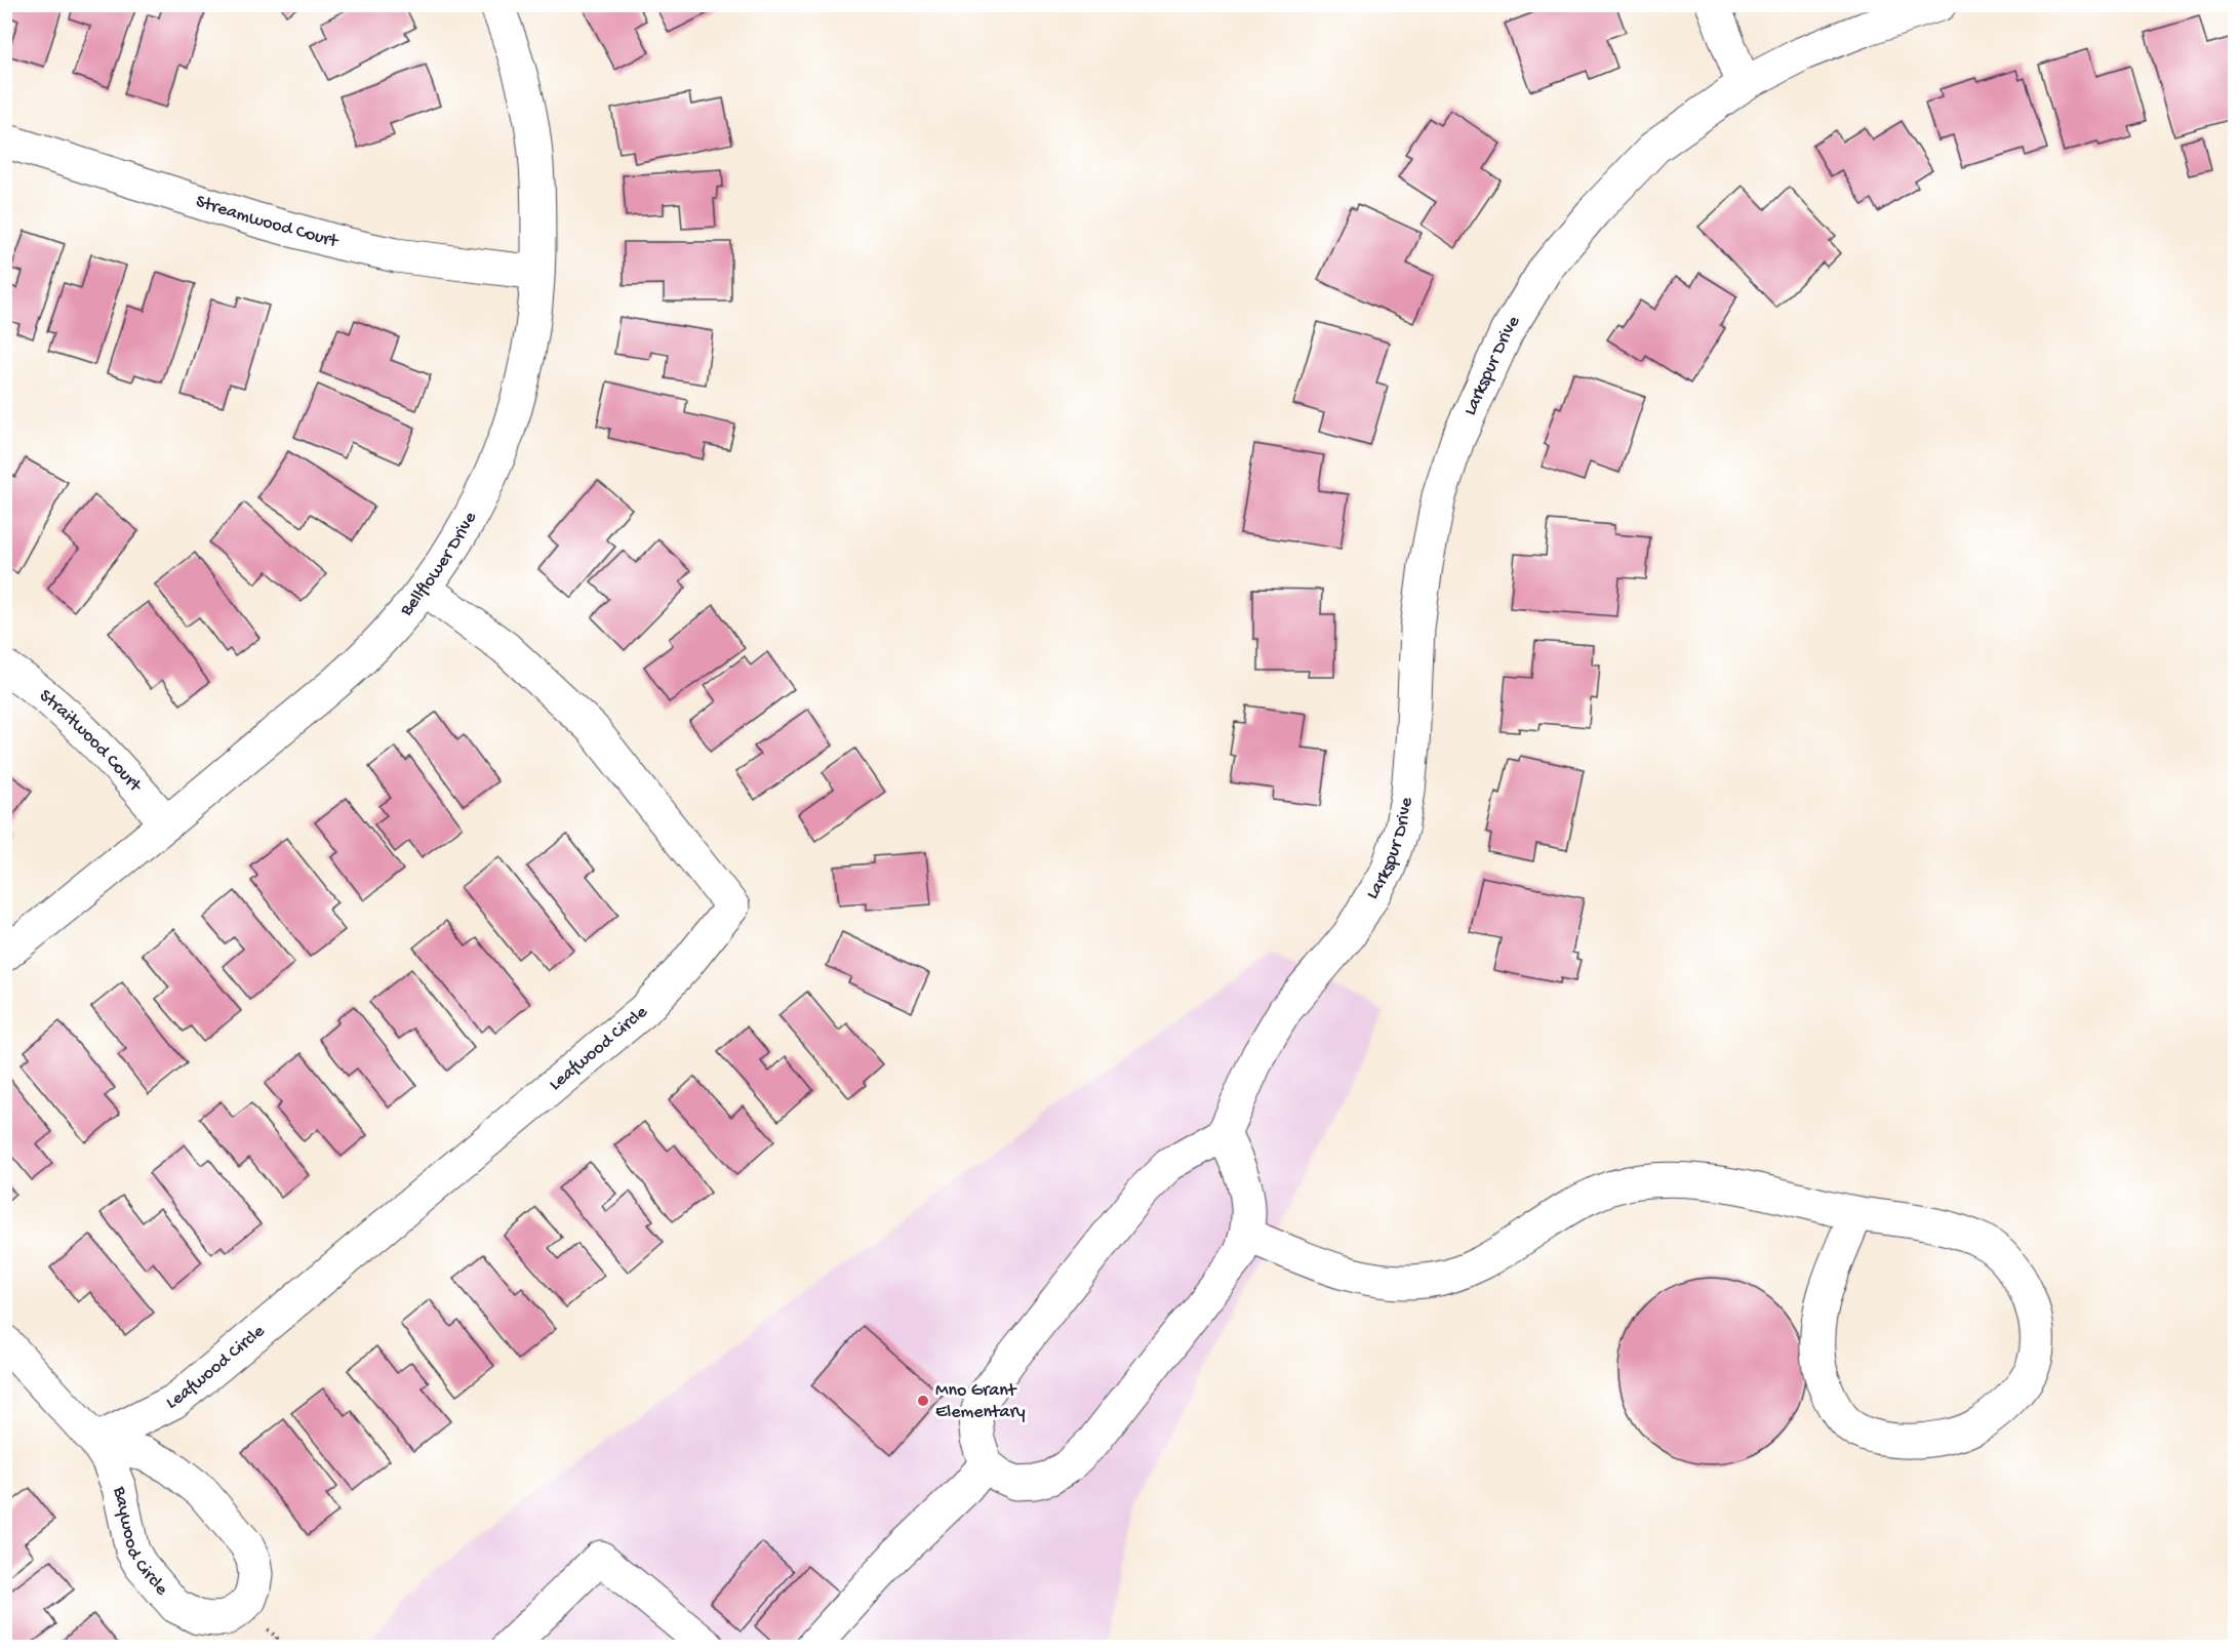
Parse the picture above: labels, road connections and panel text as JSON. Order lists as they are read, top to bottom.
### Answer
{
  "streets": {
    "street": [
      "Streamwood Court",
      "Larkspur Drive",
      "Bellflower Drive",
      "Straitwood Court",
      "Leafwood Circle",
      "Baywood Circle"
    ]
  },
  "crossings": [
    ["Streamwood Court", "Bellflower Drive"],
    ["Bellflower Drive", "Straitwood Court"],
    ["Bellflower Drive", "Leafwood Circle"],
    ["Leafwood Circle", "Baywood Circle"]
  ],
  "places": ["Mno Grant Elementary"]
}
